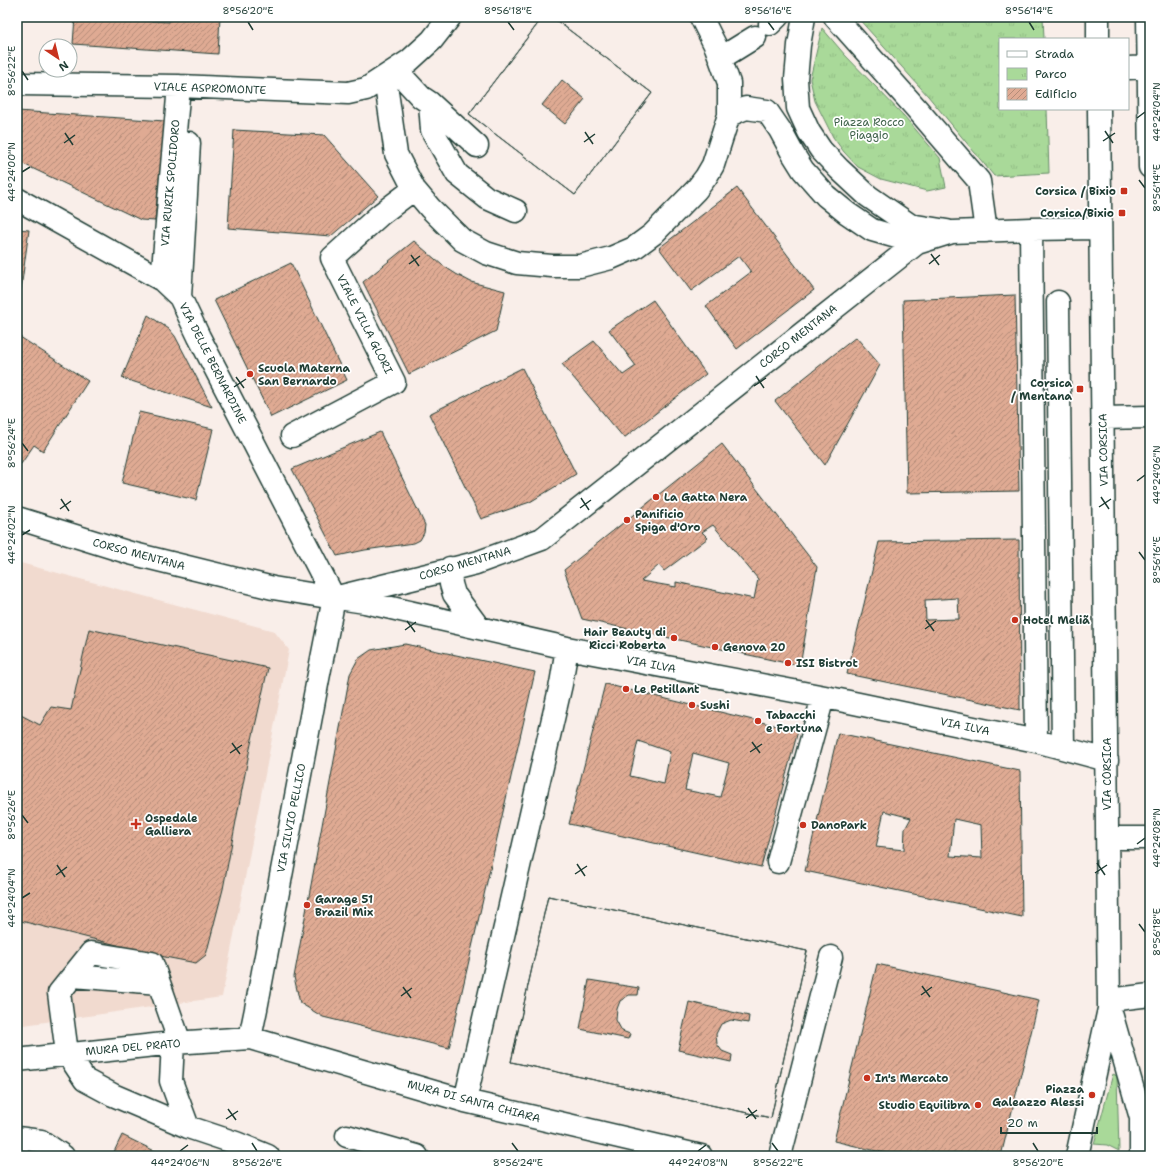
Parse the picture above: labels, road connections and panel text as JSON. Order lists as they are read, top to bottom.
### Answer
{
  "streets": {
    "street": [
      "VIALE ASPROMONTE",
      "VIA RURIK SPOLIDORO",
      "VIALE VILLA GLORI",
      "CORSO MENTANA",
      "VIA DELLE BERNARDINE",
      "VIA CORSICA",
      "VIA ILVA",
      "VIA SILVIO PELLICO",
      "MURA DEL PRATO",
      "MURA DI SANTA CHIARA"
    ]
  },
  "crossings": [
    ["VIALE ASPROMONTE", "VIA RURIK SPOLIDORO"],
    ["VIA RURIK SPOLIDORO", "VIA DELLE BERNARDINE"],
    ["CORSO MENTANA", "VIA DELLE BERNARDINE"],
    ["CORSO MENTANA", "VIA ILVA"],
    ["CORSO MENTANA", "VIA SILVIO PELLICO"],
    ["VIA DELLE BERNARDINE", "VIA ILVA"],
    ["VIA DELLE BERNARDINE", "VIA SILVIO PELLICO"],
    ["VIA CORSICA", "VIA ILVA"],
    ["VIA ILVA", "VIA SILVIO PELLICO"],
    ["VIA SILVIO PELLICO", "MURA DEL PRATO"],
    ["VIA SILVIO PELLICO", "MURA DI SANTA CHIARA"],
    ["MURA DEL PRATO", "MURA DI SANTA CHIARA"]
  ],
  "parks": ["Piazza Rocco Piaggio"],
  "places": {
    "transit": ["Corsica / Bixio", "Corsica/Bixio", "Corsica / Mentana"],
    "other": [
      "Scuola Materna San Bernardo",
      "La Gatta Nera",
      "Panificio Spiga d'Oro",
      "Hotel Meliã",
      "Hair Beauty di Ricci Roberta",
      "Genova 20",
      "ISI Bistrot",
      "Le Petillant",
      "Sushi",
      "Tabacchi e Fortuna",
      "DanoPark",
      "Garage 51 Brazil Mix",
      "In's Mercato",
      "Piazza Galeazzo Alessi",
      "Studio Equilibra"
    ],
    "health": ["Ospedale Galliera"]
  },
  "legend": ["Strada", "Parco", "Edificio"],
  "scale_bar": "20 m",
  "north": "bottom right",
  "coordinates": [
    "8°56'20\"E",
    "8°56'18\"E",
    "8°56'16\"E",
    "8°56'14\"E",
    "8°56'22\"E",
    "44°24'04\"N",
    "44°24'00\"N",
    "8°56'24\"E",
    "44°24'06\"N",
    "44°24'02\"N",
    "8°56'26\"E",
    "44°24'08\"N"
  ]
}
